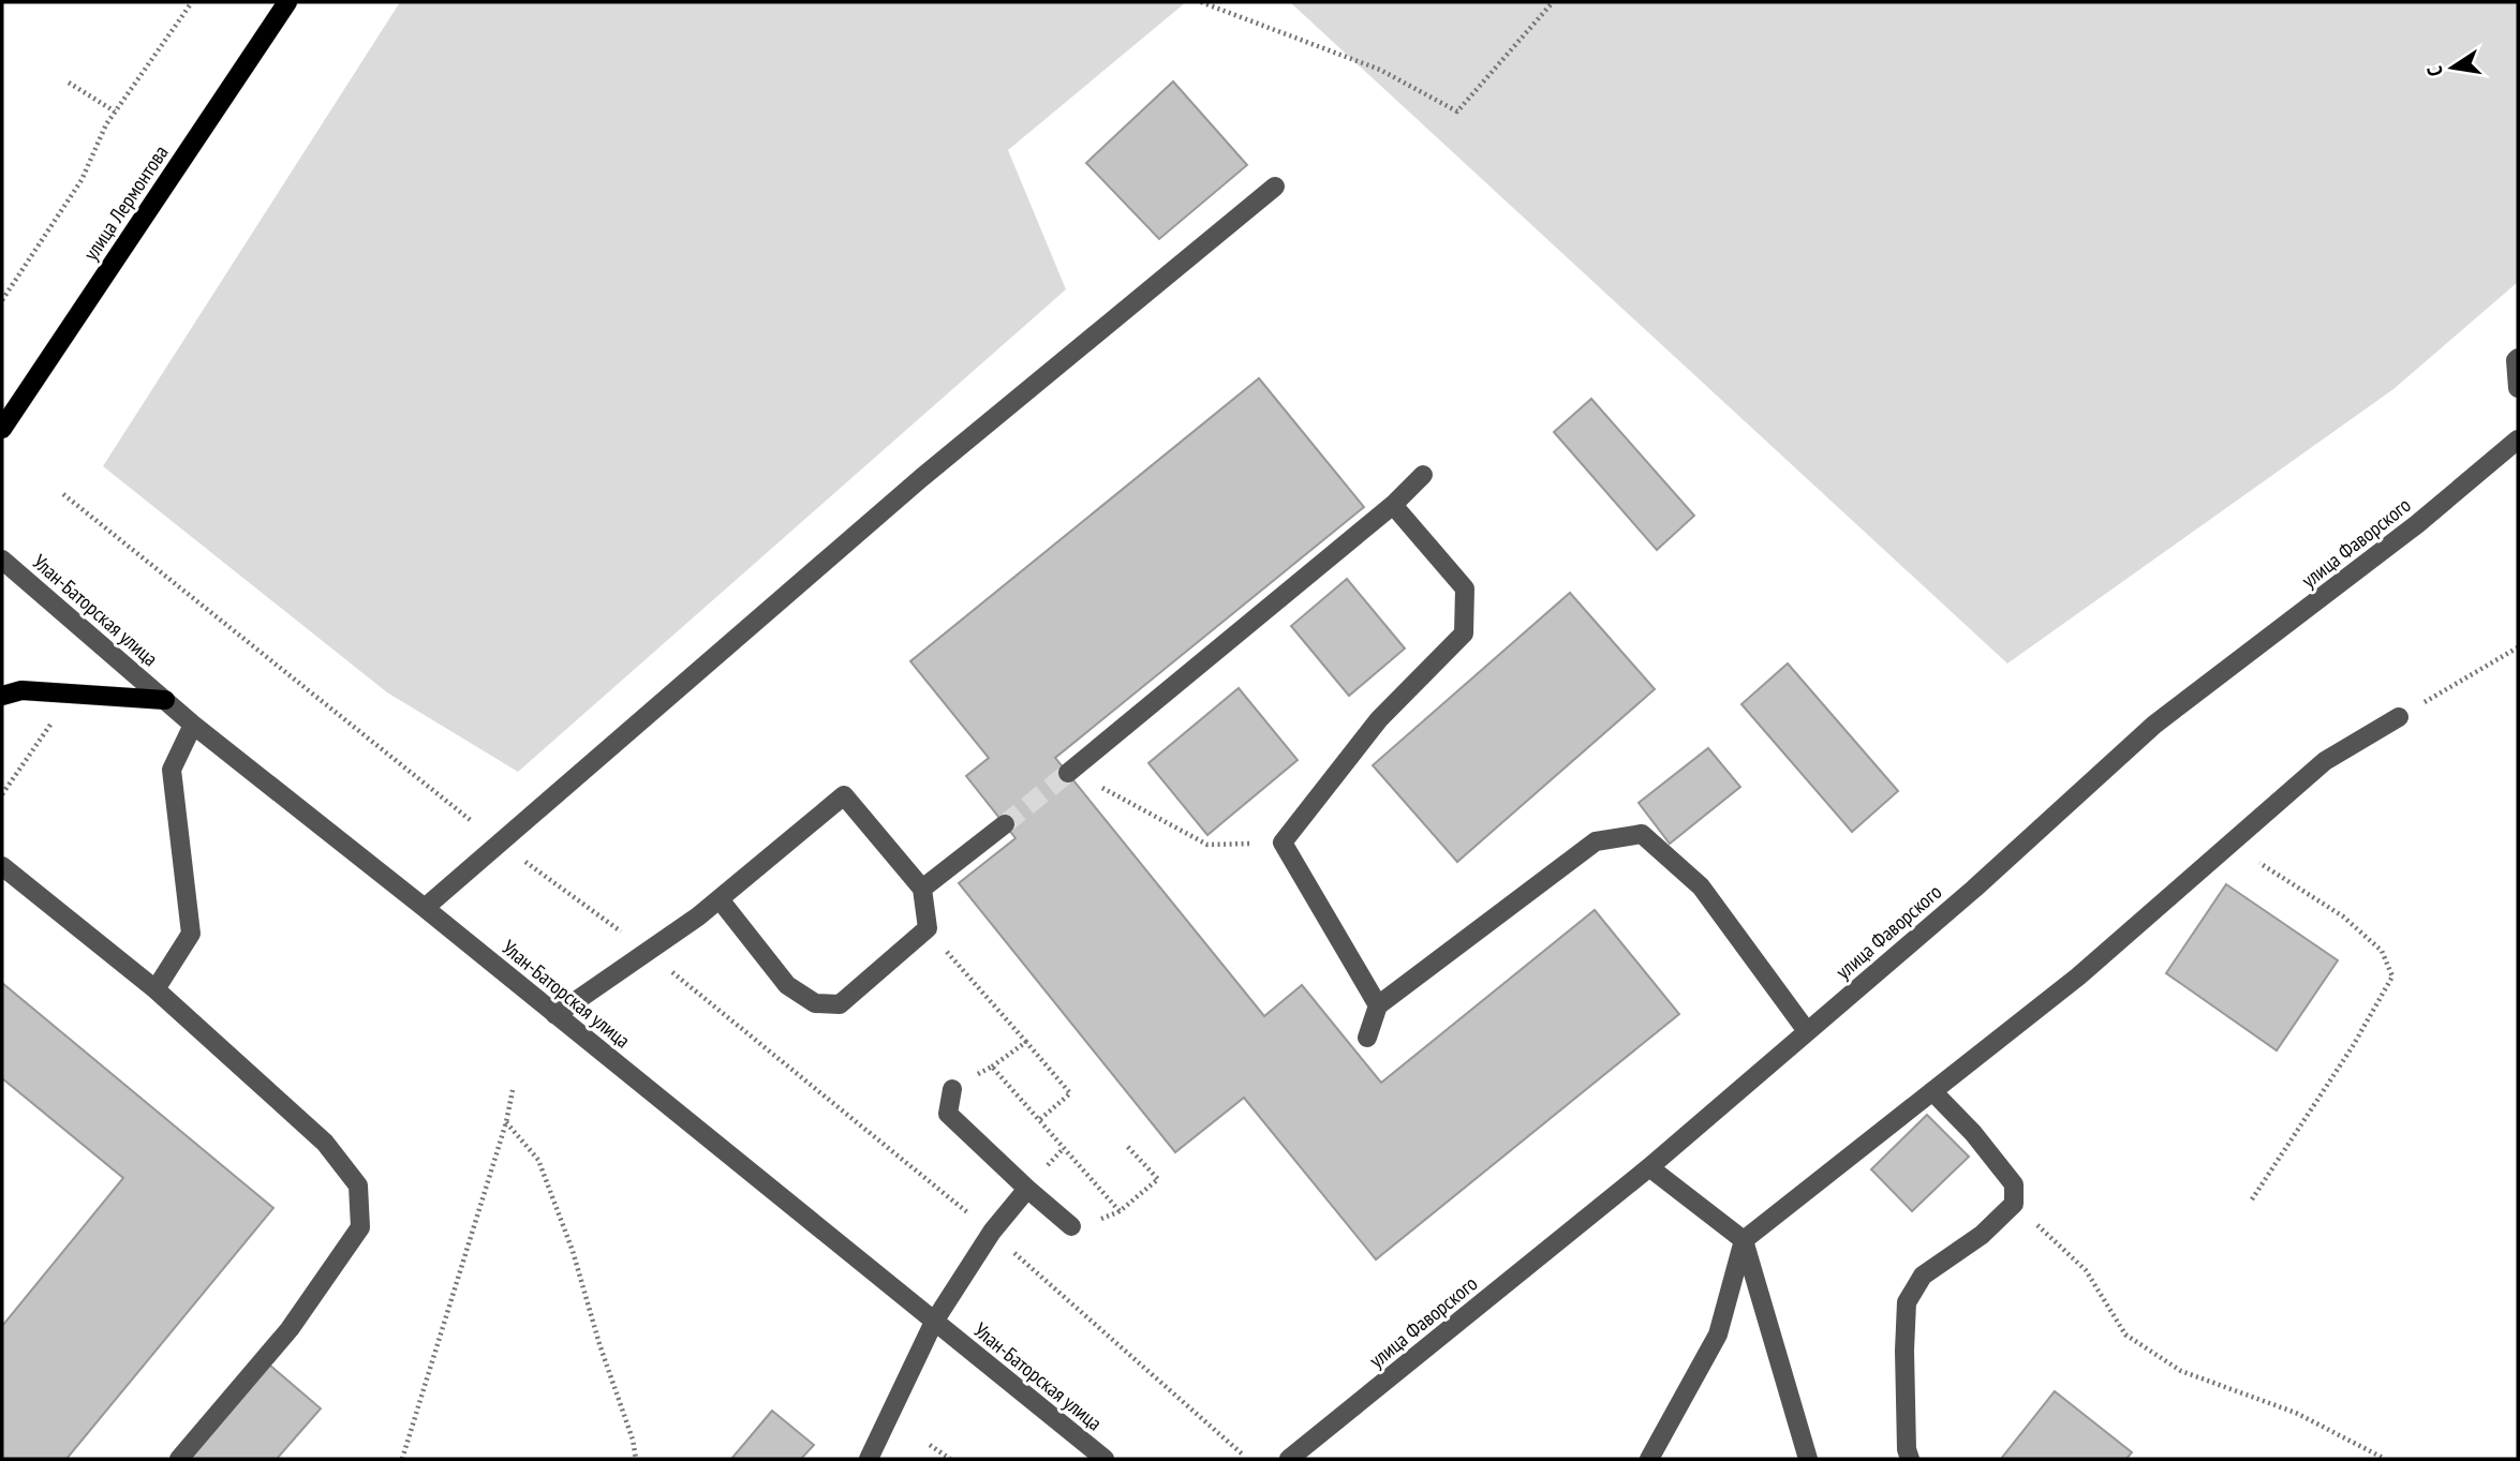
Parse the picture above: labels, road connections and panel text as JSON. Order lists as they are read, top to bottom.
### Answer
{
  "streets": {
    "main road": ["улица Лермонтова"],
    "street": ["улица Фаворского", "Улан-Баторская улица"]
  },
  "north": "left"
}
